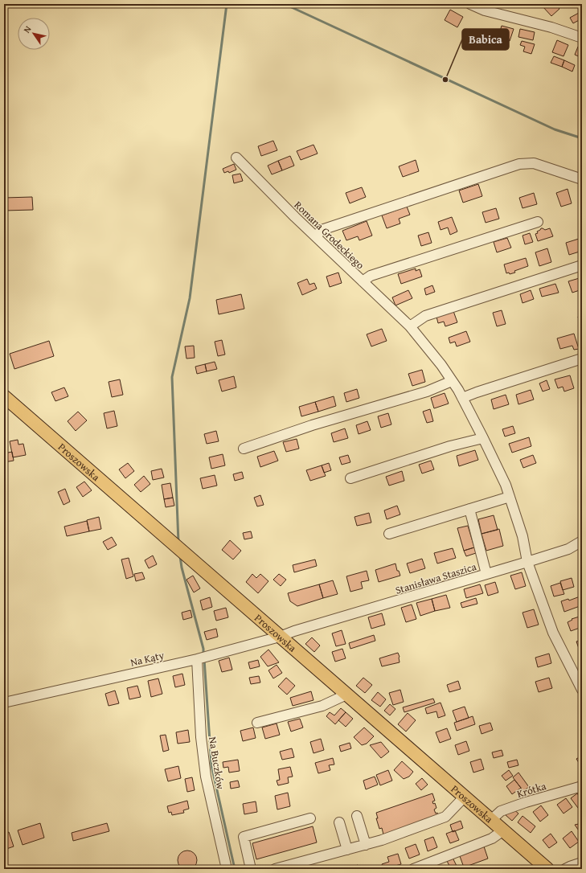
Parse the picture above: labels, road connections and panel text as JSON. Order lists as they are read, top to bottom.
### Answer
{
  "streets": {
    "main road": ["Proszowska"],
    "street": [
      "Romana Grodeckiego",
      "Stanisława Staszica",
      "Na Kąty",
      "Na Buczków",
      "Krótka"
    ]
  },
  "crossings": [
    ["Romana Grodeckiego", "Stanisława Staszica"],
    ["Proszowska", "Na Kąty"],
    ["Proszowska", "Krótka"],
    ["Stanisława Staszica", "Na Kąty"],
    ["Na Kąty", "Na Buczków"]
  ],
  "places": ["Babica"],
  "north": "top left"
}
